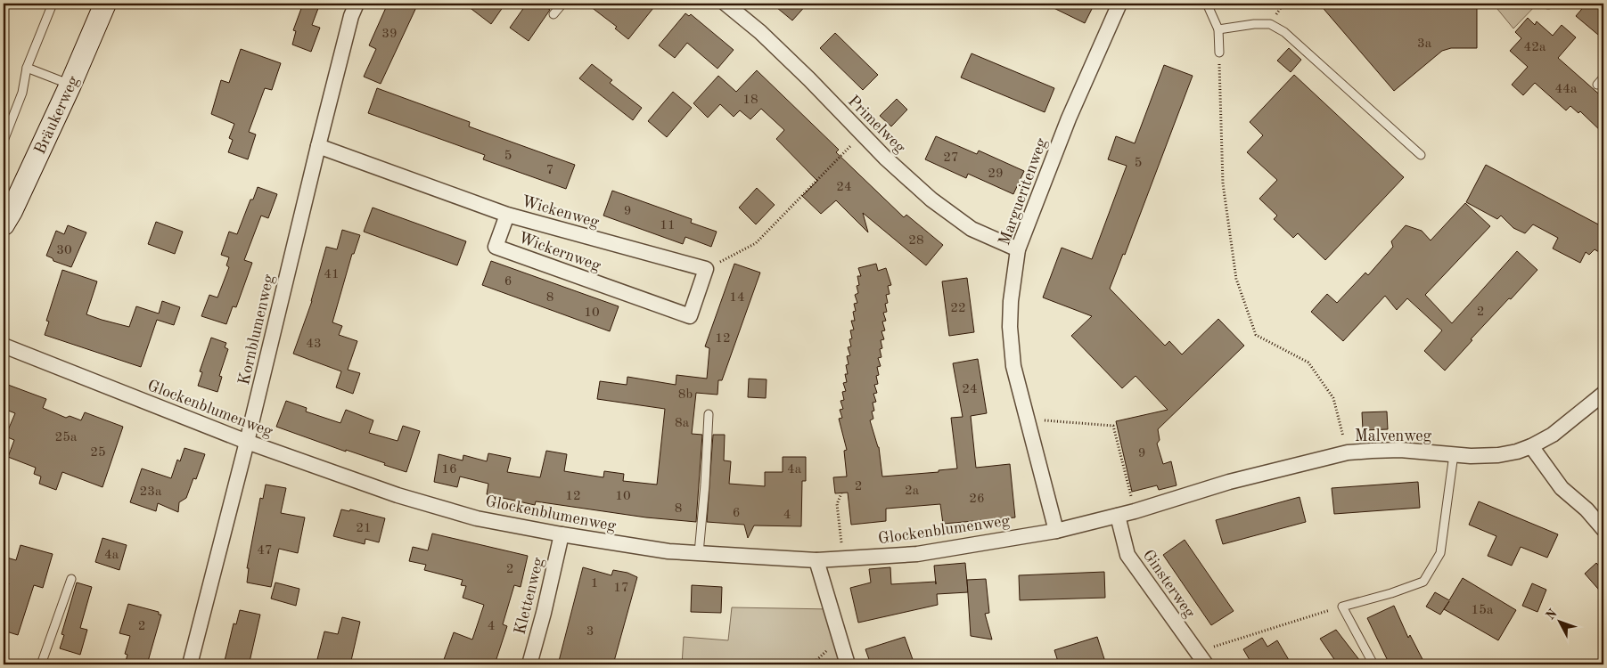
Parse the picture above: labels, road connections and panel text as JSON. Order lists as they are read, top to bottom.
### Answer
{
  "streets": {
    "main road": ["Bräukerweg"],
    "street": [
      "Primelweg",
      "Margueritenweg",
      "Wickenweg",
      "Wickernweg",
      "Kornblumenweg",
      "Glockenblumenweg",
      "Malvenweg",
      "Ginsterweg",
      "Klettenweg"
    ]
  },
  "crossings": [
    ["Primelweg", "Margueritenweg"],
    ["Margueritenweg", "Glockenblumenweg"],
    ["Wickenweg", "Wickernweg"],
    ["Wickenweg", "Kornblumenweg"],
    ["Kornblumenweg", "Glockenblumenweg"],
    ["Glockenblumenweg", "Malvenweg"],
    ["Glockenblumenweg", "Ginsterweg"],
    ["Glockenblumenweg", "Klettenweg"],
    ["Malvenweg", "Ginsterweg"]
  ],
  "house_numbers": [
    "39",
    "3a",
    "42a",
    "44a",
    "18",
    "5",
    "27",
    "5",
    "7",
    "29",
    "24",
    "9",
    "11",
    "28",
    "30",
    "41",
    "6",
    "8",
    "14",
    "22",
    "2",
    "10",
    "12",
    "43",
    "24",
    "8b",
    "8a",
    "25a",
    "25",
    "9",
    "16",
    "4a",
    "2",
    "2a",
    "23a",
    "12",
    "10",
    "26",
    "8",
    "6",
    "4",
    "21",
    "47",
    "4a",
    "2",
    "1",
    "17",
    "15a",
    "2",
    "4",
    "3"
  ],
  "north": "top left"
}
